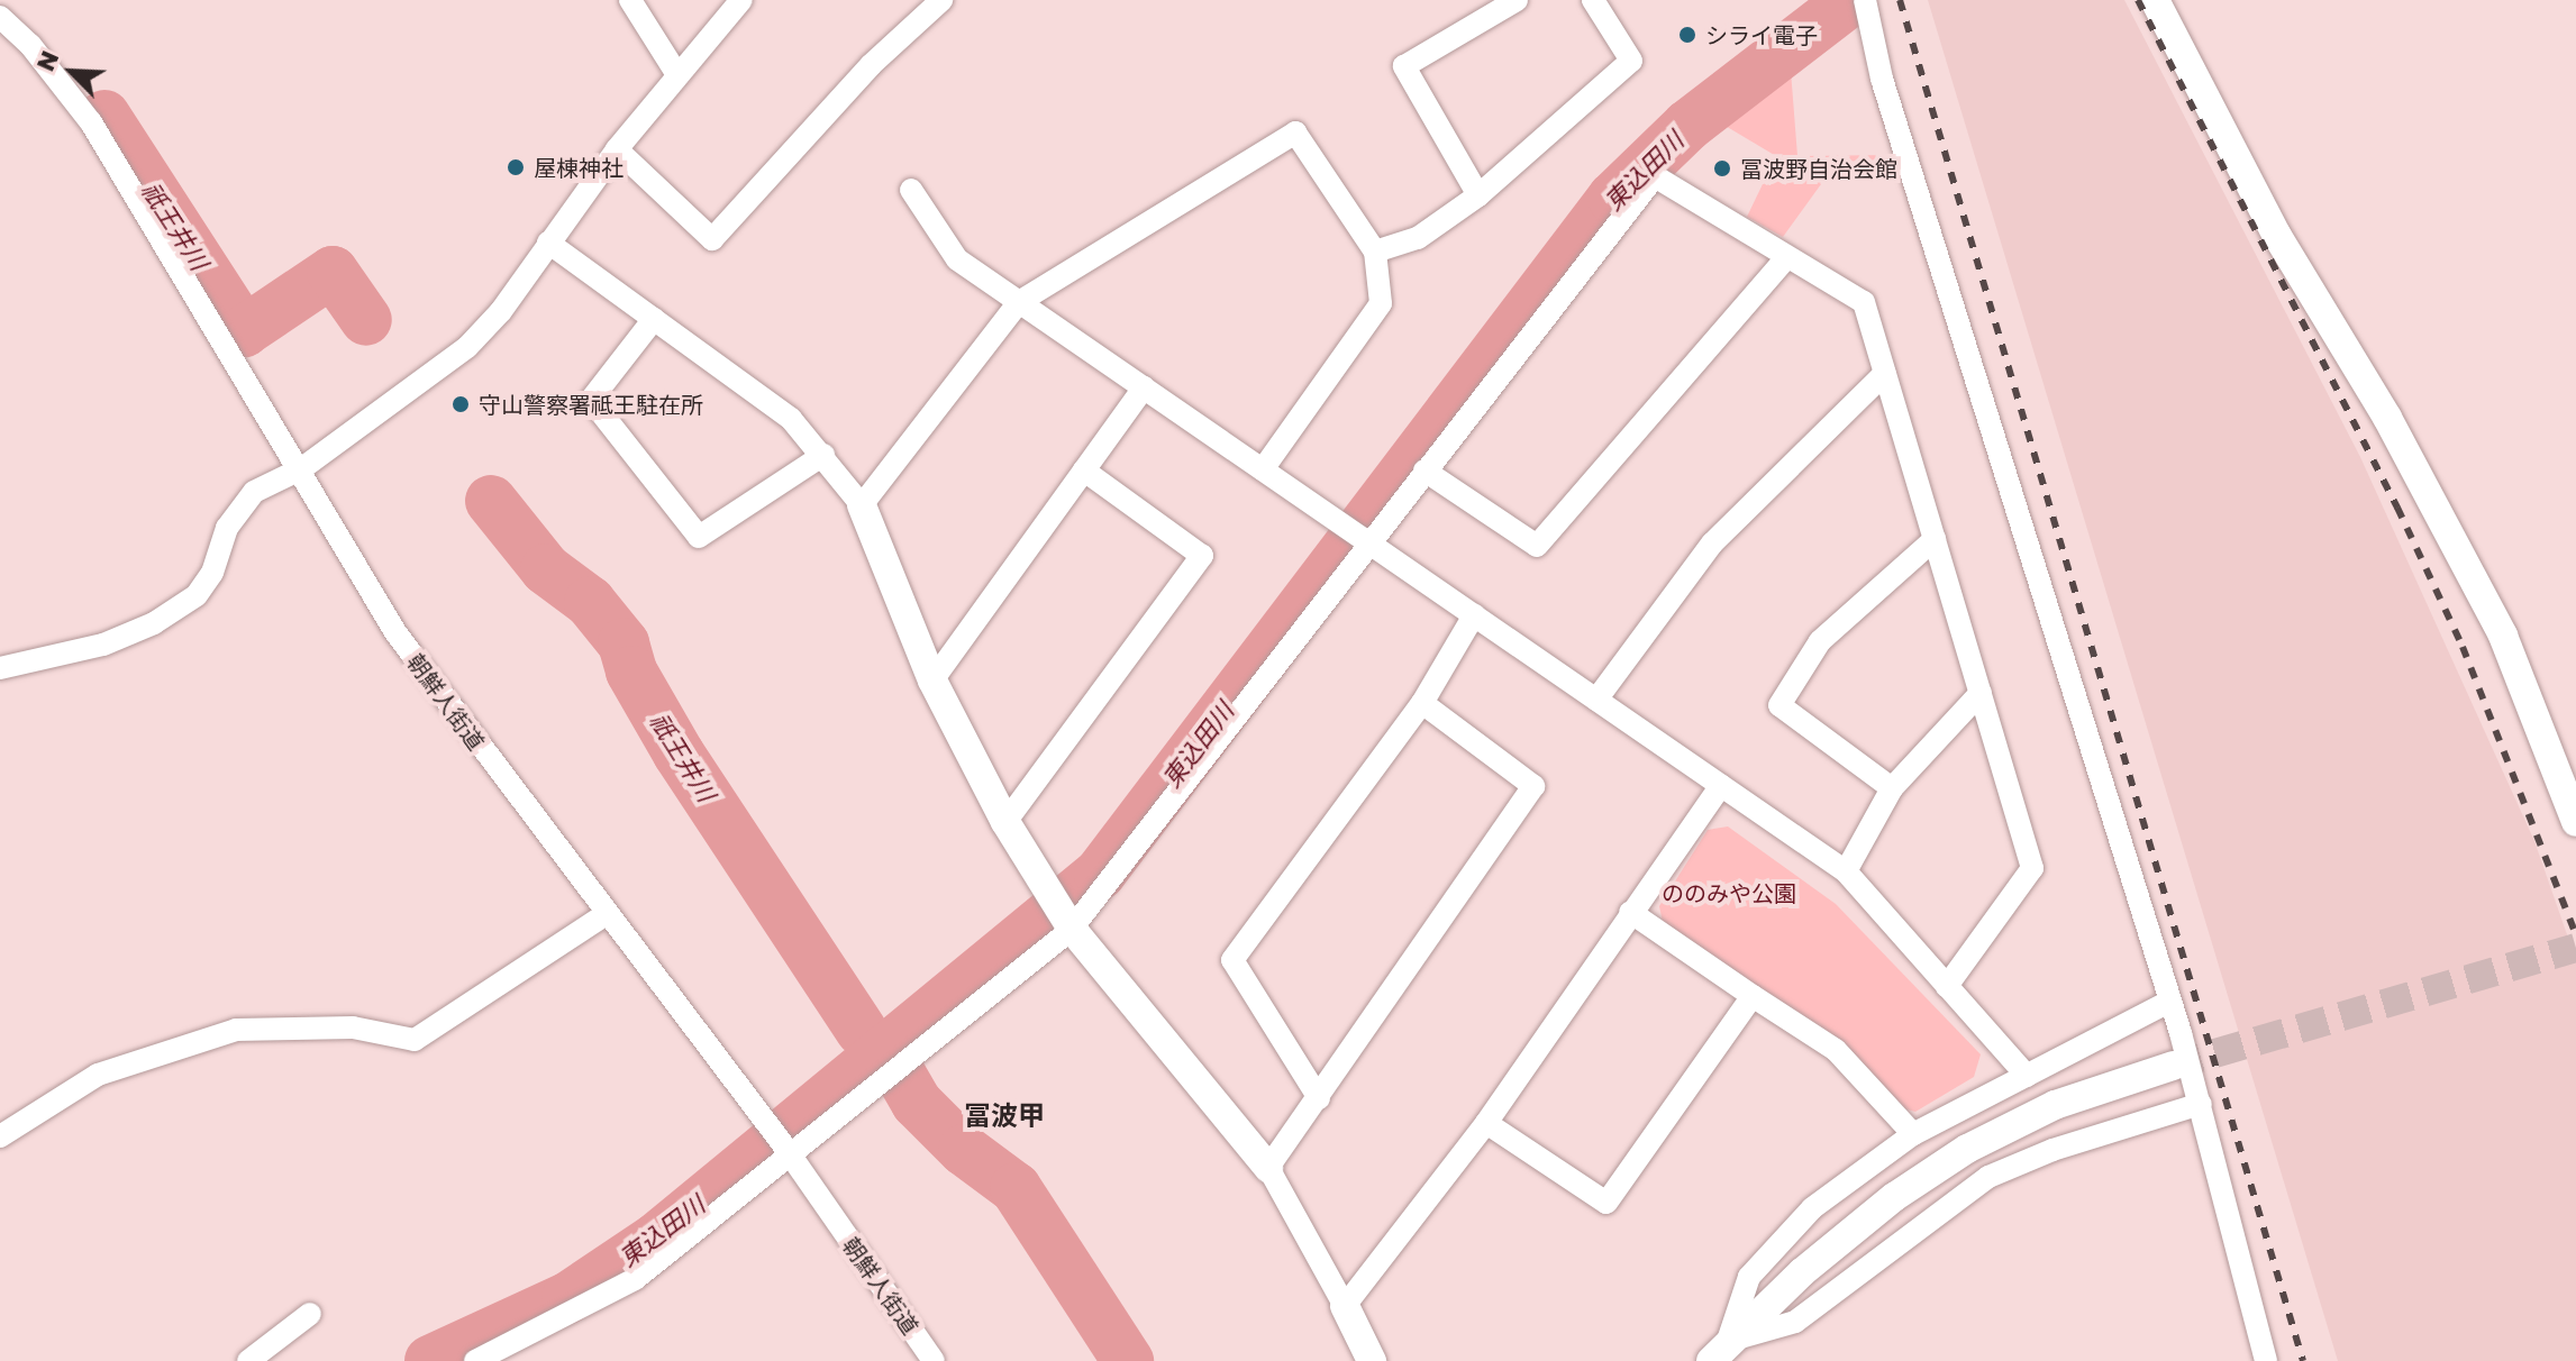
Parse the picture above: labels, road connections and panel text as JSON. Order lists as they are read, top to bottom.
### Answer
{
  "streets": {
    "street": ["朝鮮人街道"]
  },
  "districts": ["冨波甲"],
  "water": ["東込田川", "祇王井川"],
  "parks": ["ののみや公園"],
  "places": [
    "シライ電子",
    "屋棟神社",
    "冨波野自治会館",
    "守山警察署祗王駐在所"
  ],
  "north": "top left"
}
